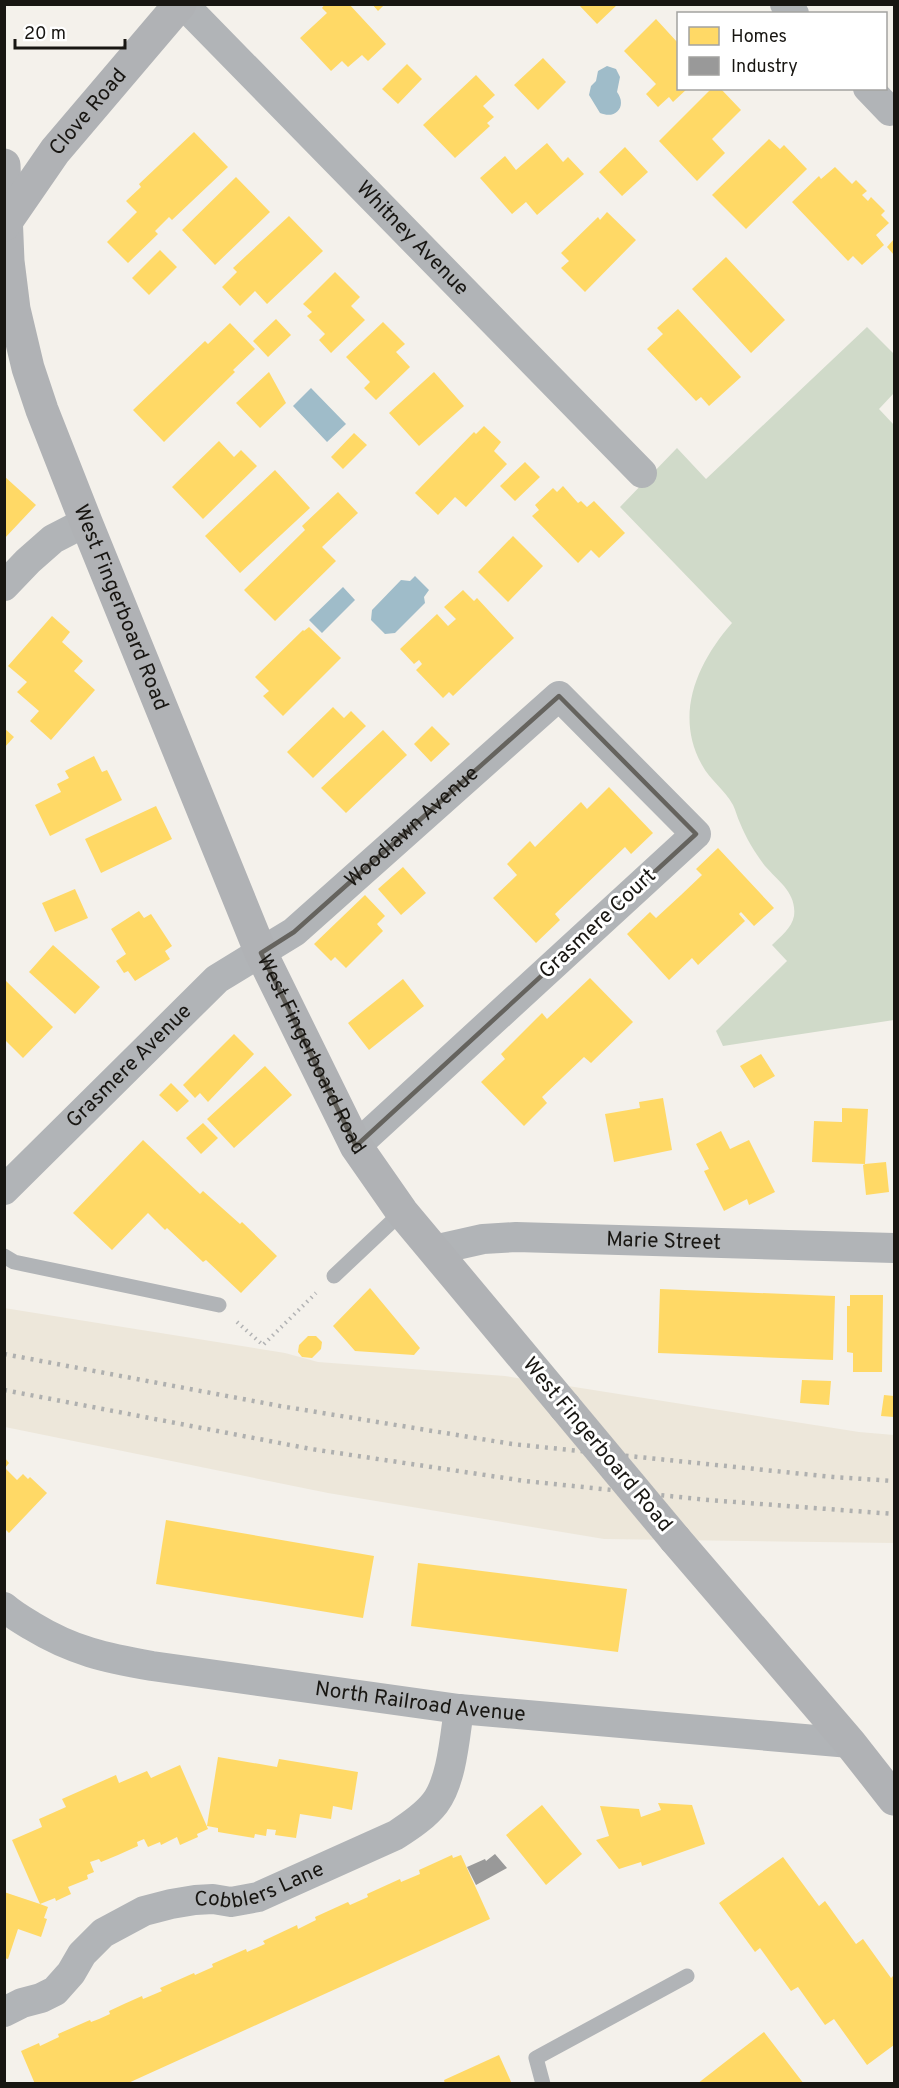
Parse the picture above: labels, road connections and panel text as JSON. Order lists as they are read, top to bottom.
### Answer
{
  "streets": {
    "street": [
      "Clove Road",
      "Whitney Avenue",
      "West Fingerboard Road",
      "Woodlawn Avenue",
      "Grasmere Court",
      "Grasmere Avenue",
      "Marie Street",
      "North Railroad Avenue",
      "Cobblers Lane"
    ]
  },
  "crossings": [
    ["Clove Road", "Whitney Avenue"],
    ["Clove Road", "West Fingerboard Road"],
    ["West Fingerboard Road", "Woodlawn Avenue"],
    ["West Fingerboard Road", "Grasmere Court"],
    ["West Fingerboard Road", "Grasmere Avenue"],
    ["West Fingerboard Road", "Marie Street"],
    ["West Fingerboard Road", "North Railroad Avenue"],
    ["Woodlawn Avenue", "Grasmere Court"],
    ["Woodlawn Avenue", "Grasmere Avenue"],
    ["North Railroad Avenue", "Cobblers Lane"]
  ],
  "legend": ["Homes", "Industry"],
  "scale_bar": "20 m"
}
